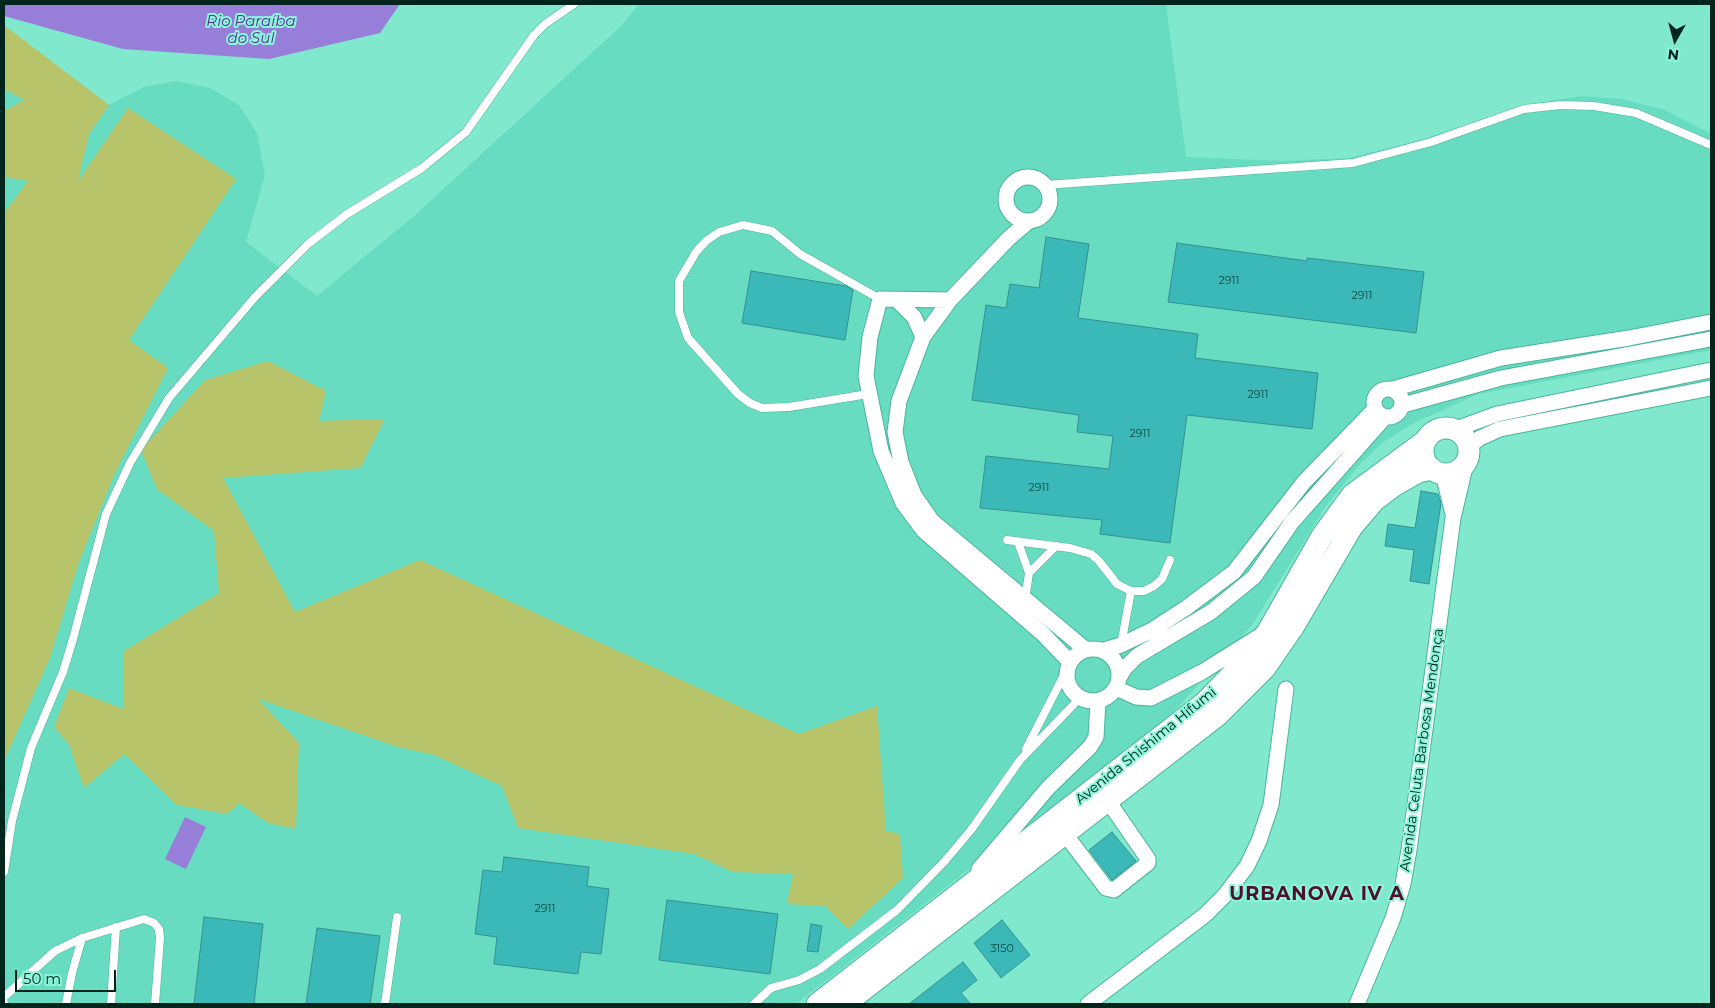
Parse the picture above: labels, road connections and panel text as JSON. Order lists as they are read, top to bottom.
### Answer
{
  "streets": {
    "street": ["Avenida Shishima Hifumi", "Avenida Celuta Barbosa Mendonça"]
  },
  "crossings": [
    ["Avenida Shishima Hifumi", "Avenida Celuta Barbosa Mendonça"]
  ],
  "districts": ["URBANOVA IV A"],
  "water": ["Rio Paraíba do Sul"],
  "house_numbers": [
    "2911",
    "2911",
    "2911",
    "2911",
    "2911",
    "2911",
    "3150"
  ],
  "scale_bar": "50 m",
  "north": "bottom"
}
